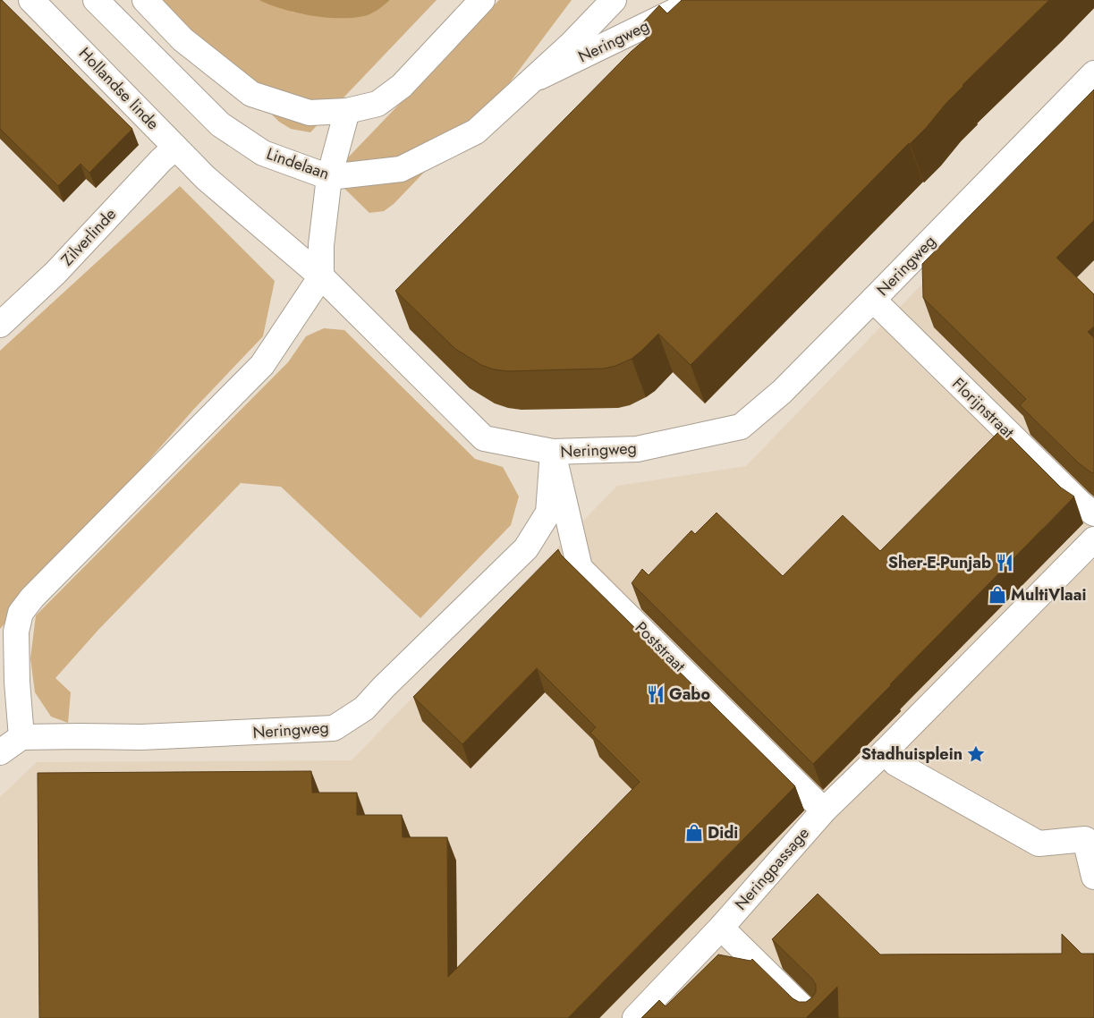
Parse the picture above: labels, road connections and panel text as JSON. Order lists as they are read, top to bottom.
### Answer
{
  "streets": {
    "street": [
      "Neringweg",
      "Hollandse linde",
      "Lindelaan",
      "Zilverlinde",
      "Florijnstraat",
      "Poststraat",
      "Neringpassage"
    ]
  },
  "crossings": [
    ["Neringweg", "Hollandse linde"],
    ["Neringweg", "Lindelaan"],
    ["Neringweg", "Florijnstraat"],
    ["Neringweg", "Poststraat"],
    ["Hollandse linde", "Zilverlinde"],
    ["Hollandse linde", "Poststraat"],
    ["Poststraat", "Neringpassage"]
  ],
  "places": {
    "restaurant": ["Sher-E-Punjab", "Gabo"],
    "shop": ["MultiVlaai", "Didi"],
    "place": ["Stadhuisplein"]
  }
}
